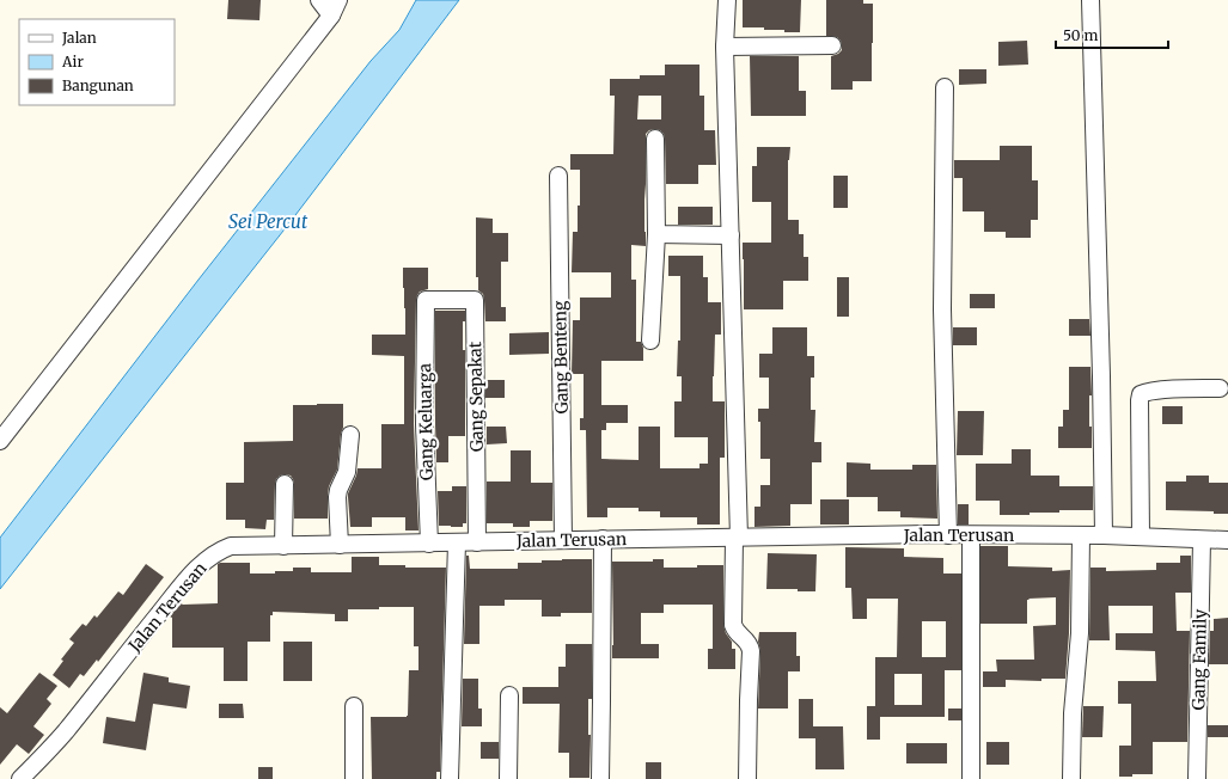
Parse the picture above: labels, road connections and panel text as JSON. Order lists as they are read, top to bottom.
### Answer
{
  "streets": {
    "street": [
      "Gang Benteng",
      "Gang Sepakat",
      "Gang Keluarga",
      "Jalan Terusan",
      "Gang Family"
    ]
  },
  "crossings": [
    ["Gang Benteng", "Jalan Terusan"],
    ["Gang Sepakat", "Gang Keluarga"],
    ["Gang Sepakat", "Jalan Terusan"],
    ["Gang Keluarga", "Jalan Terusan"],
    ["Jalan Terusan", "Gang Family"]
  ],
  "water": ["Sei Percut"],
  "legend": ["Jalan", "Air", "Bangunan"],
  "scale_bar": "50 m"
}
